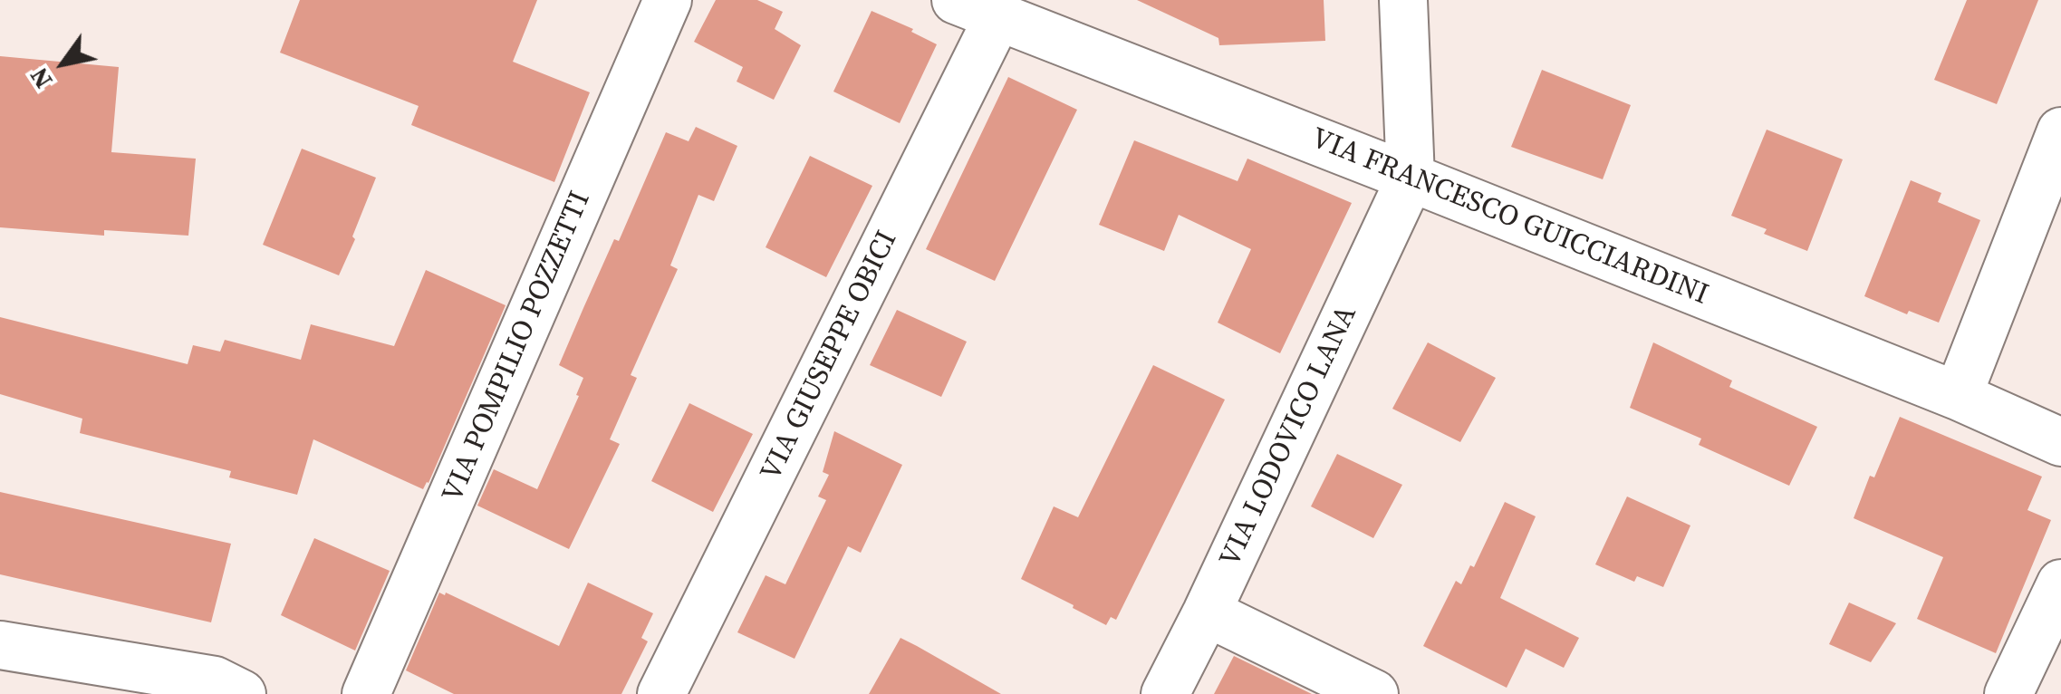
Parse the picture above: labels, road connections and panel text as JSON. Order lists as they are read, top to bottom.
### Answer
{
  "streets": {
    "street": [
      "VIA FRANCESCO GUICCIARDINI",
      "VIA POMPILIO POZZETTI",
      "VIA GIUSEPPE OBICI",
      "VIA LODOVICO LANA"
    ]
  },
  "crossings": [
    ["VIA FRANCESCO GUICCIARDINI", "VIA GIUSEPPE OBICI"],
    ["VIA FRANCESCO GUICCIARDINI", "VIA LODOVICO LANA"]
  ],
  "north": "bottom left"
}
